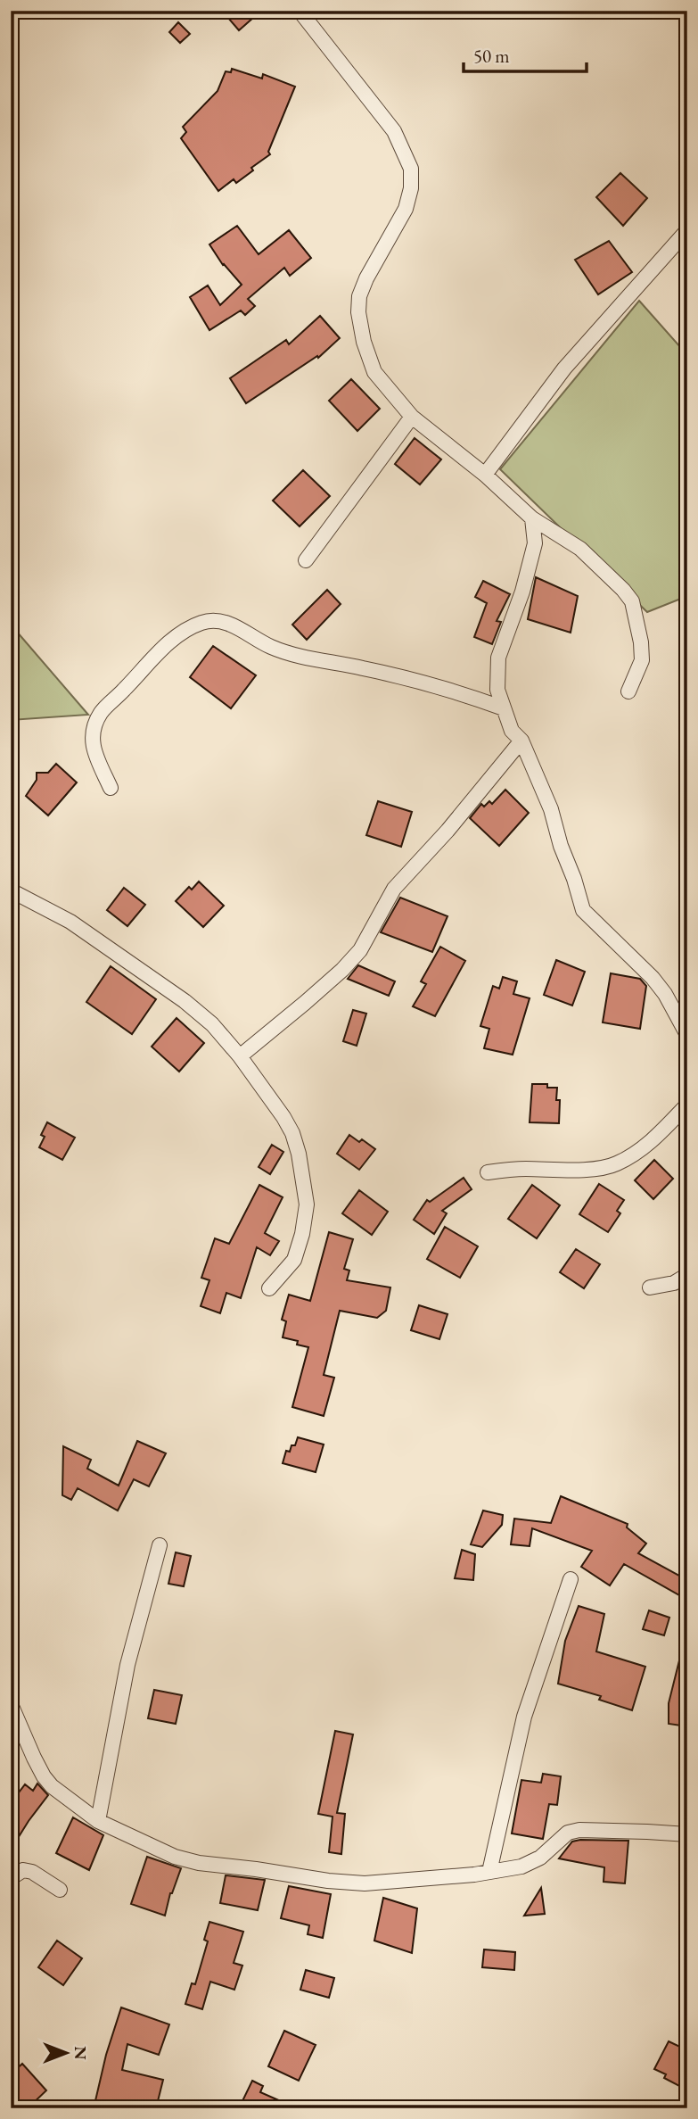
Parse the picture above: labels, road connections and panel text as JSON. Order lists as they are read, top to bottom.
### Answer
{
  "scale_bar": "50 m",
  "north": "right"
}
